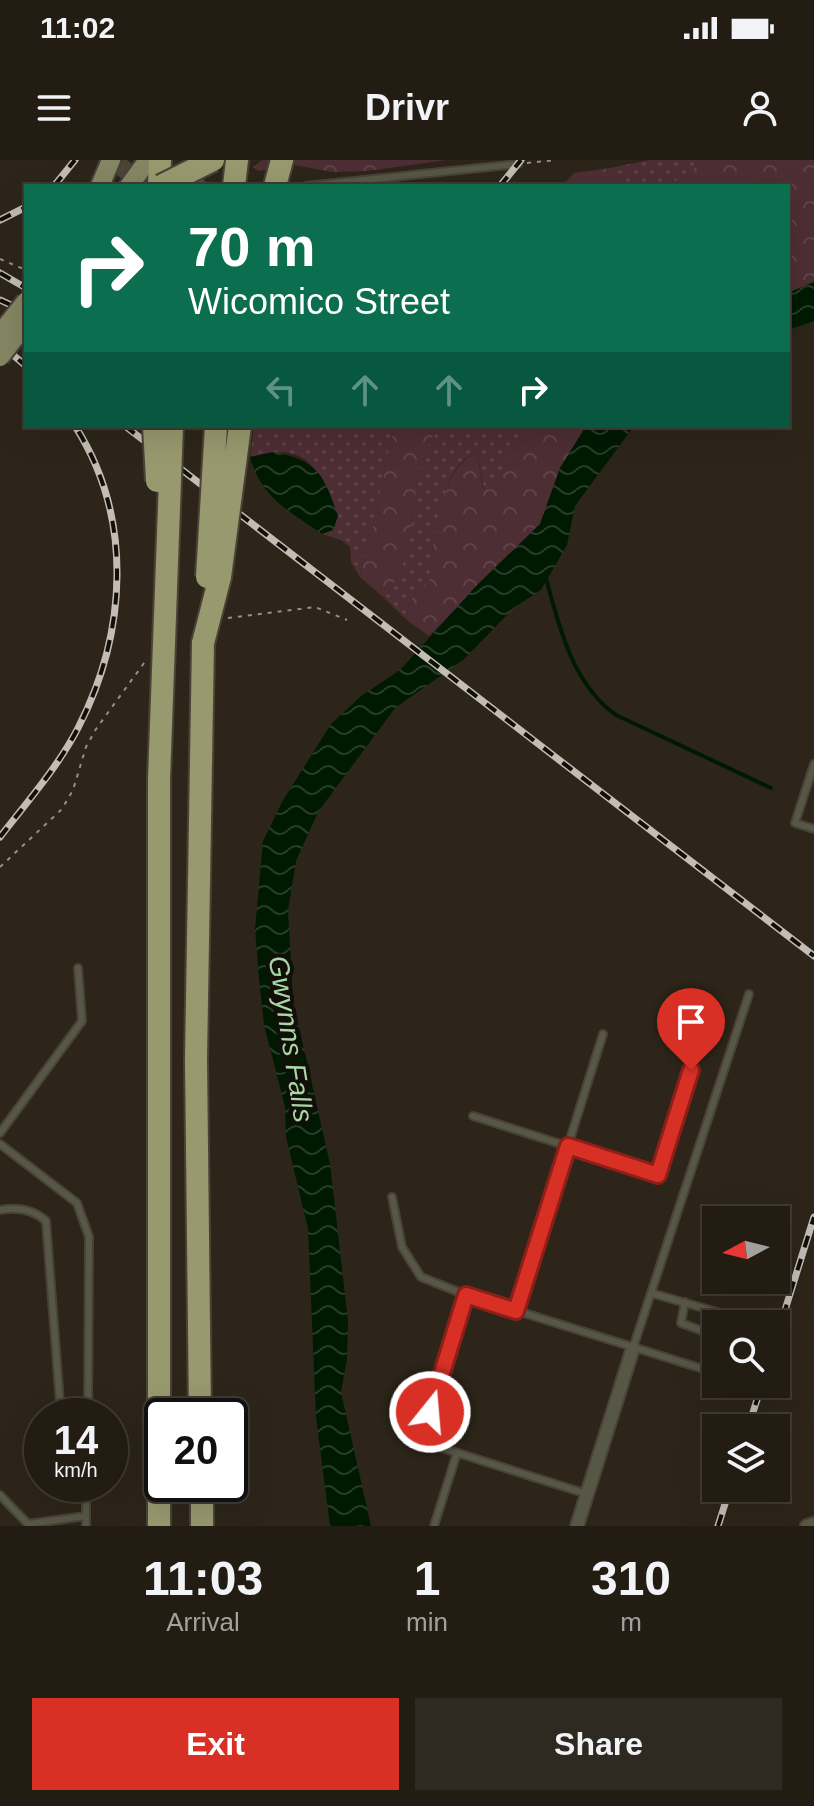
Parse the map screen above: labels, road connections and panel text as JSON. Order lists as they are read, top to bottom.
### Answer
{
  "water": ["Gwynns Falls"],
  "north": "left",
  "page": {
    "status": "11:02",
    "header": "Drivr",
    "turn": ["70 m", "Wicomico Street"],
    "speed": "14 km/h",
    "limit": "20",
    "eta": [
      "11:03",
      "Arrival",
      "1",
      "min",
      "310",
      "m"
    ],
    "buttons": ["Exit", "Share"]
  }
}
